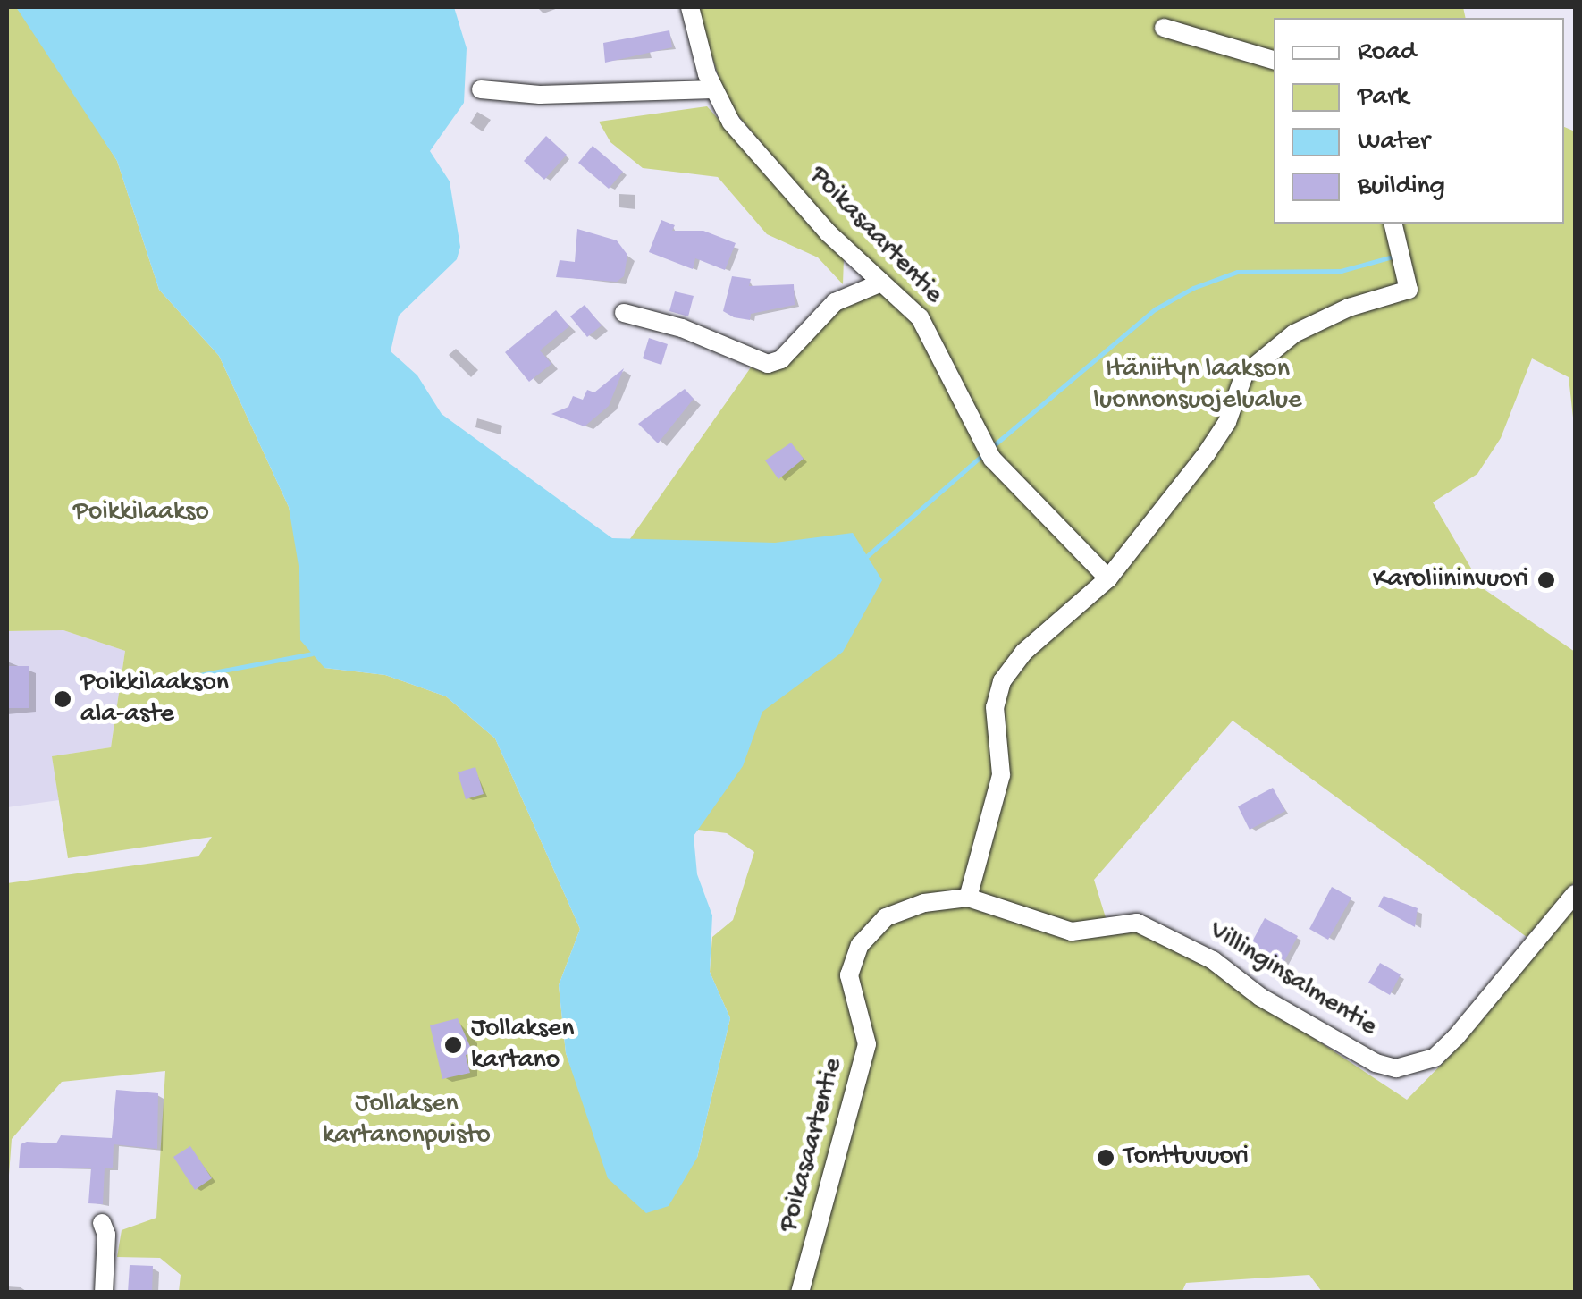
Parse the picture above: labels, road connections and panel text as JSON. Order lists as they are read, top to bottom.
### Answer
{
  "streets": {
    "street": ["Poikasaartentie", "Villinginsalmentie"]
  },
  "crossings": [
    ["Poikasaartentie", "Villinginsalmentie"]
  ],
  "parks": ["Itäniityn laakson luonnonsuojelualue", "Poikkilaakso", "Jollaksen kartanonpuisto"],
  "places": [
    "Karoliininvuori",
    "Poikkilaakson ala-aste",
    "Jollaksen kartano",
    "Tonttuvuori"
  ],
  "legend": [
    "Road",
    "Park",
    "Water",
    "Building"
  ]
}
